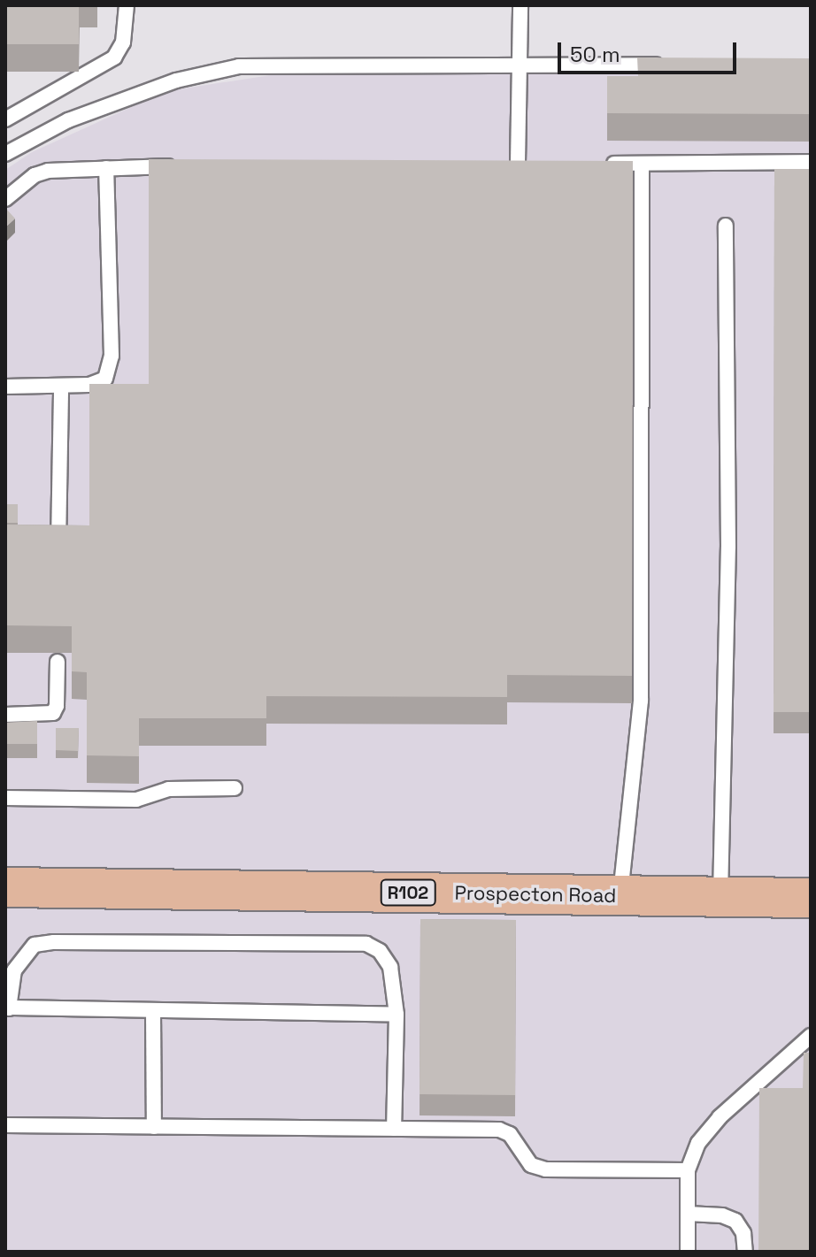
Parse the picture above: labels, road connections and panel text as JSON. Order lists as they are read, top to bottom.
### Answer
{
  "streets": {
    "main road": ["R102", "Prospecton Road"]
  },
  "scale_bar": "50 m"
}
